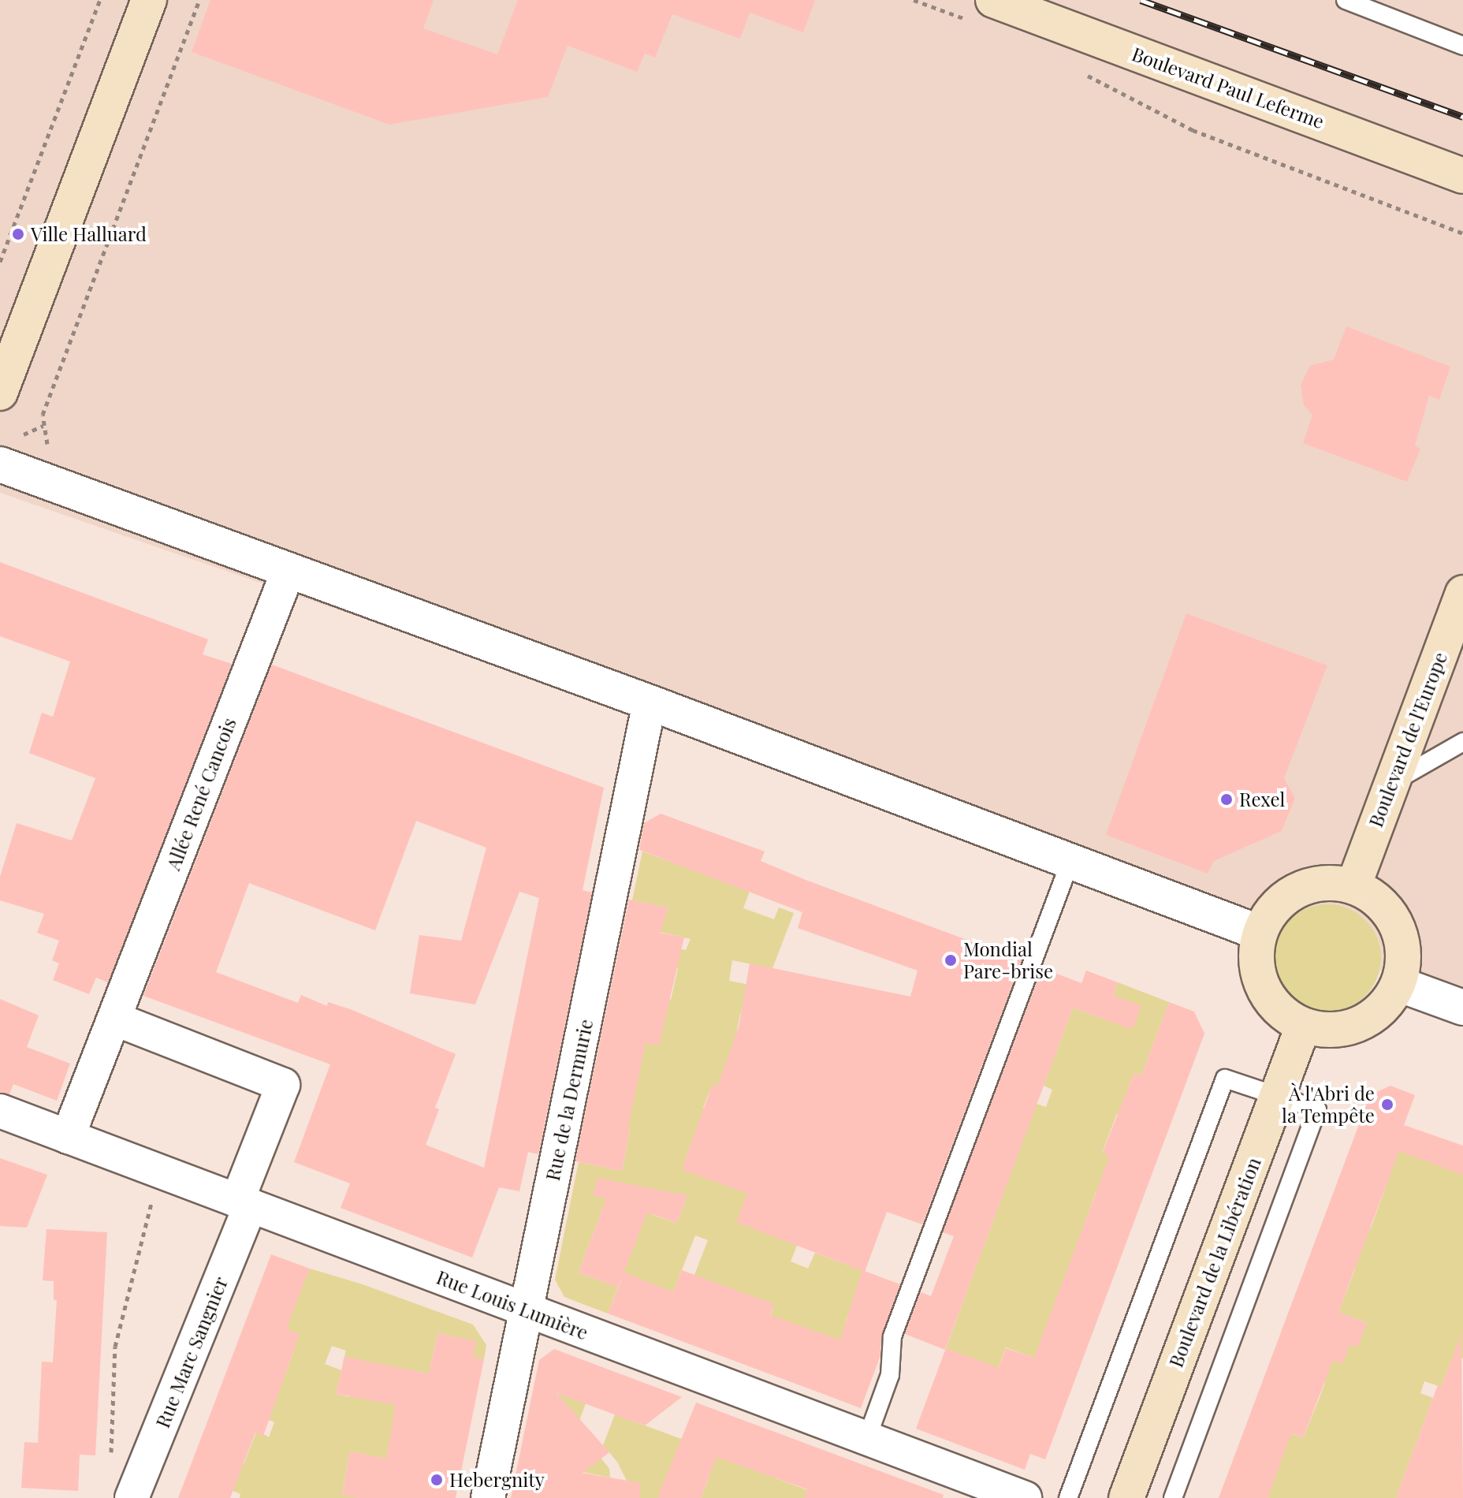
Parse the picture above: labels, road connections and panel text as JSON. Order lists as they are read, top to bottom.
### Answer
{
  "streets": {
    "main road": ["Boulevard Paul Leferme", "Boulevard de l'Europe", "Boulevard de la Libération"],
    "street": [
      "Allée René Cancois",
      "Rue de la Dermurie",
      "Rue Louis Lumière",
      "Rue Marc Sangnier"
    ]
  },
  "crossings": [
    ["Boulevard de l'Europe", "Boulevard de la Libération"],
    ["Allée René Cancois", "Rue Louis Lumière"],
    ["Allée René Cancois", "Rue Marc Sangnier"],
    ["Rue de la Dermurie", "Rue Louis Lumière"],
    ["Rue Louis Lumière", "Rue Marc Sangnier"]
  ],
  "places": [
    "Ville Halluard",
    "Rexel",
    "Mondial Pare-brise",
    "À l'Abri de la Tempête",
    "Hebergnity"
  ]
}
